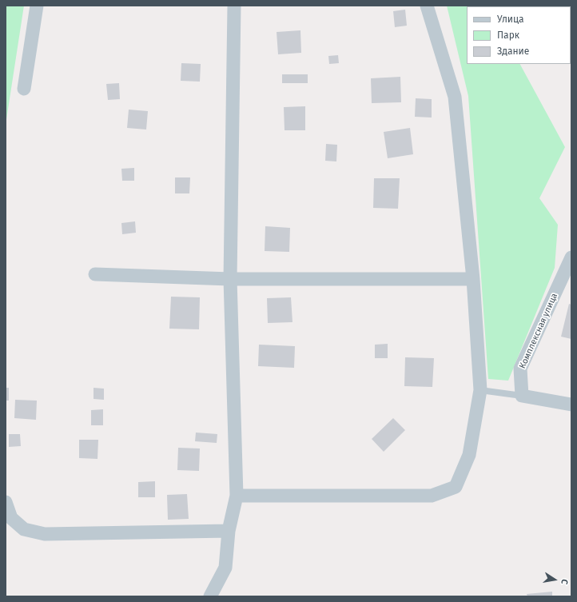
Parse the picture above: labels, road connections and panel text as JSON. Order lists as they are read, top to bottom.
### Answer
{
  "streets": {
    "street": ["Комплексная улица"]
  },
  "legend": ["Улица", "Парк", "Здание"],
  "north": "right"
}
